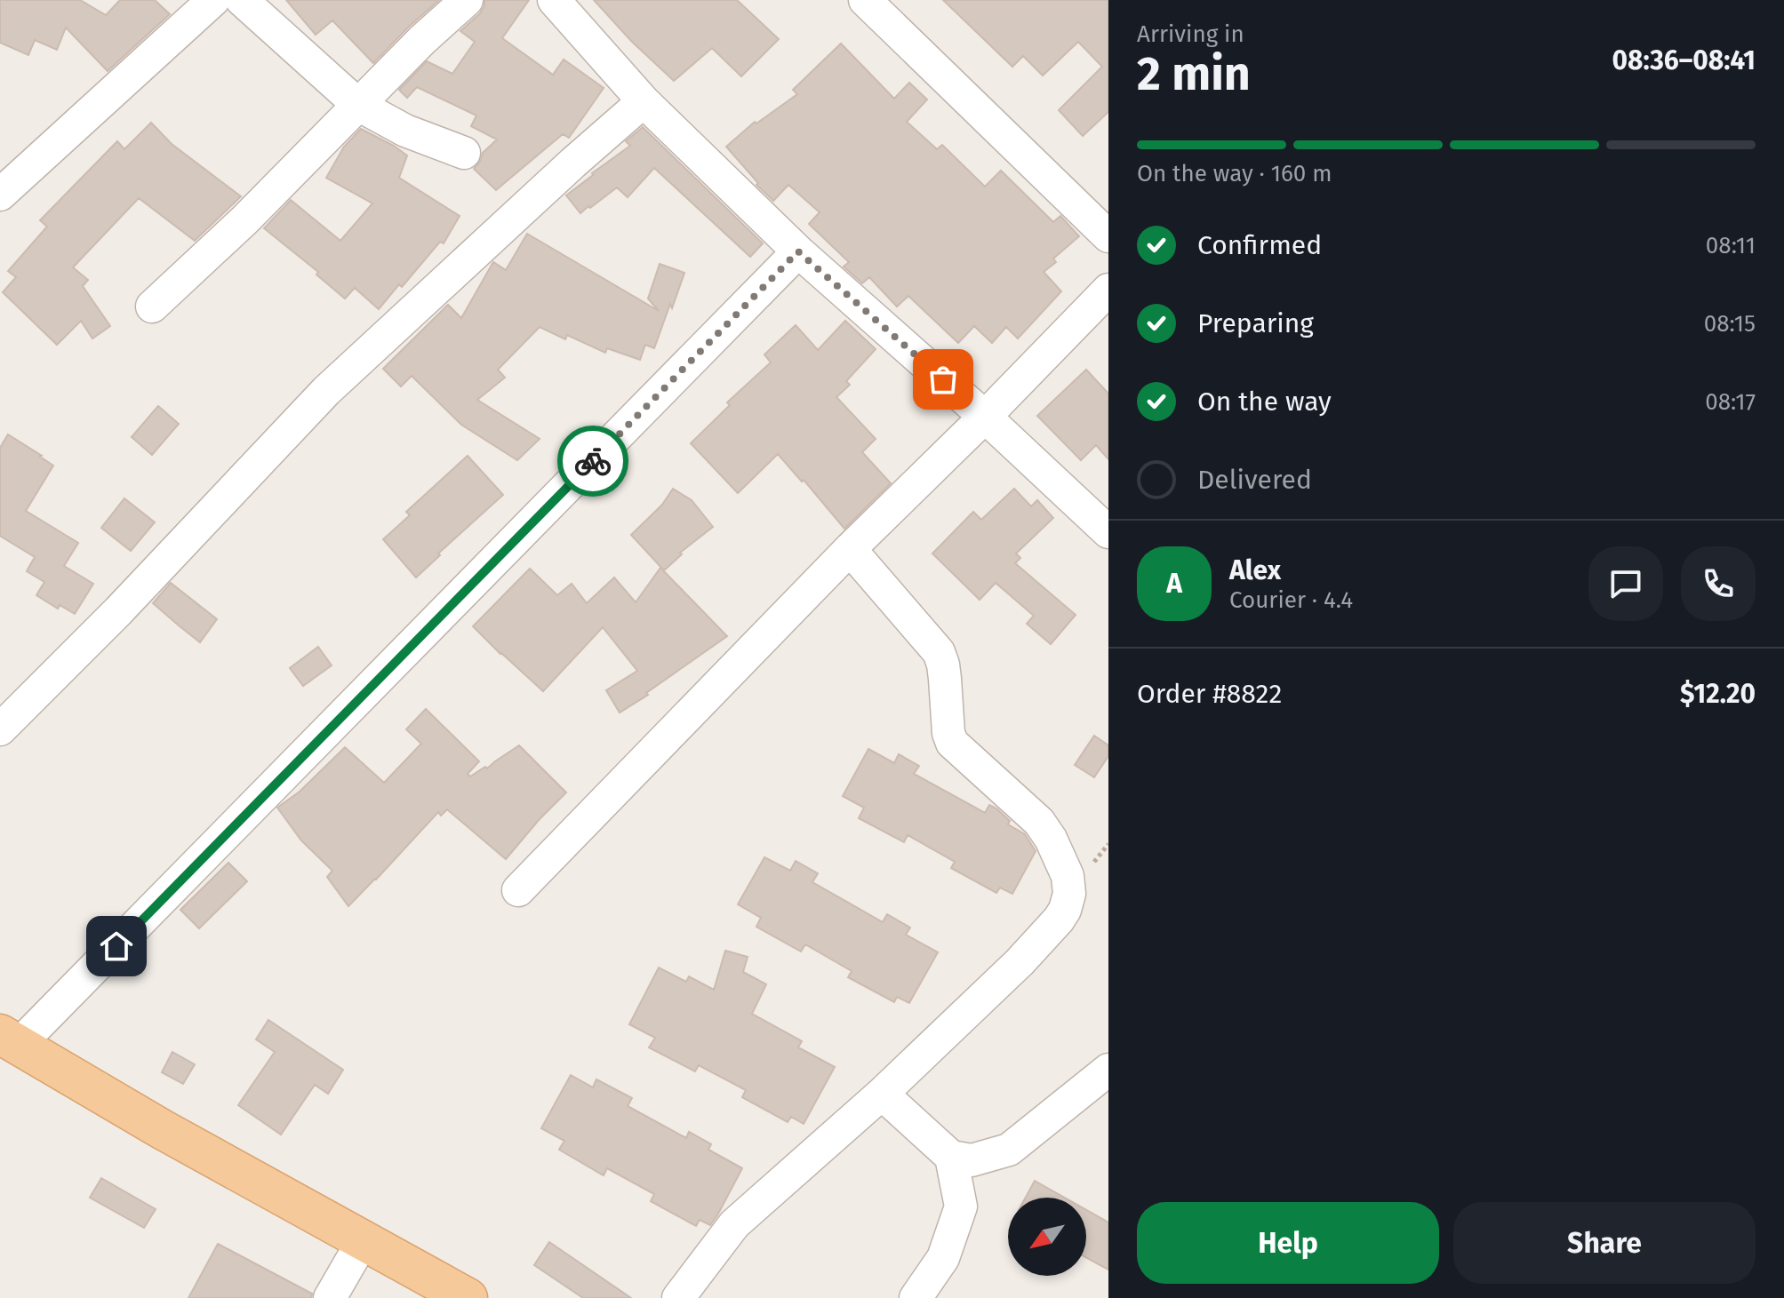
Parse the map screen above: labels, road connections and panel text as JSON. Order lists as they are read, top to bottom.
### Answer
{
  "north": "bottom left",
  "page": {
    "heading": ["2 min", "Arriving in", "08:36–08:41"],
    "panel": [
      "Alex",
      "Courier · 4.4",
      "Order #8822",
      "$12.20"
    ],
    "bar": "On the way · 160 m",
    "list": [
      ["Confirmed", "08:11"],
      ["Preparing", "08:15"],
      ["On the way", "08:17"],
      "Delivered"
    ],
    "round": "A",
    "buttons": ["Help", "Share"]
  }
}
